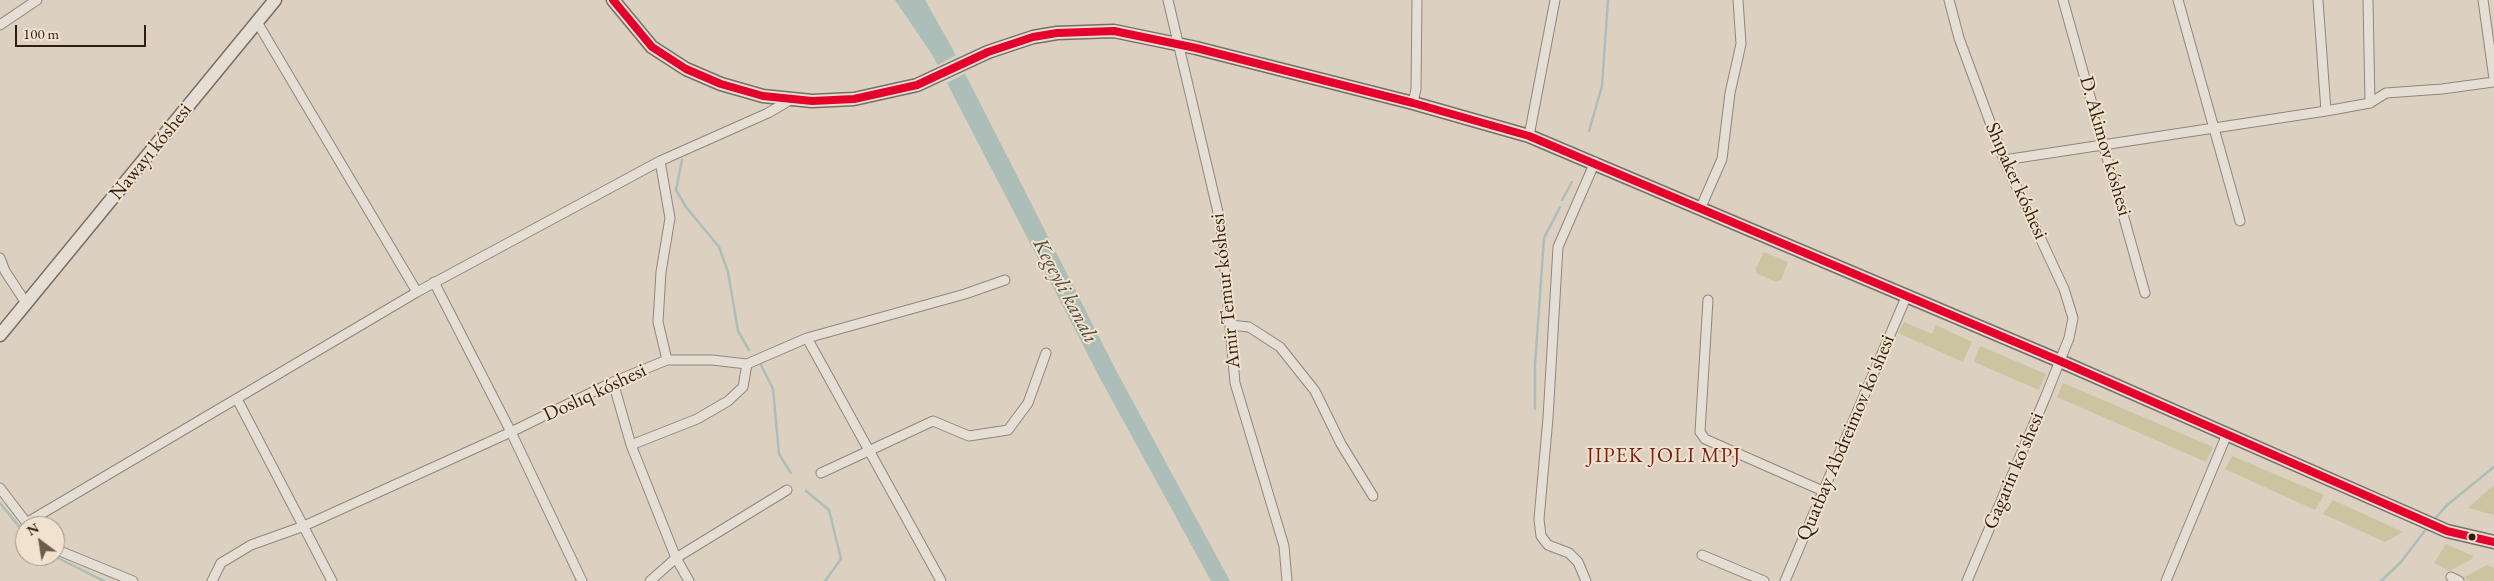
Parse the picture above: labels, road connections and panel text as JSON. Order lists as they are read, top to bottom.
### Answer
{
  "streets": {
    "main road": ["Nawayı kóshesi"],
    "street": [
      "D. Akimov kóshesi",
      "Shıpaker kóshesi",
      "Amir Temur kóshesi",
      "Doslıq kóshesi",
      "Quatbay Abdreimov ko'shesi",
      "Gagarin ko'shesi"
    ]
  },
  "crossings": [
    ["Shıpaker kóshesi", "Gagarin ko'shesi"]
  ],
  "districts": ["JIPEK JOLI MPJ"],
  "water": ["Kegeyli kanalı"],
  "scale_bar": "100 m",
  "north": "top left"
}
